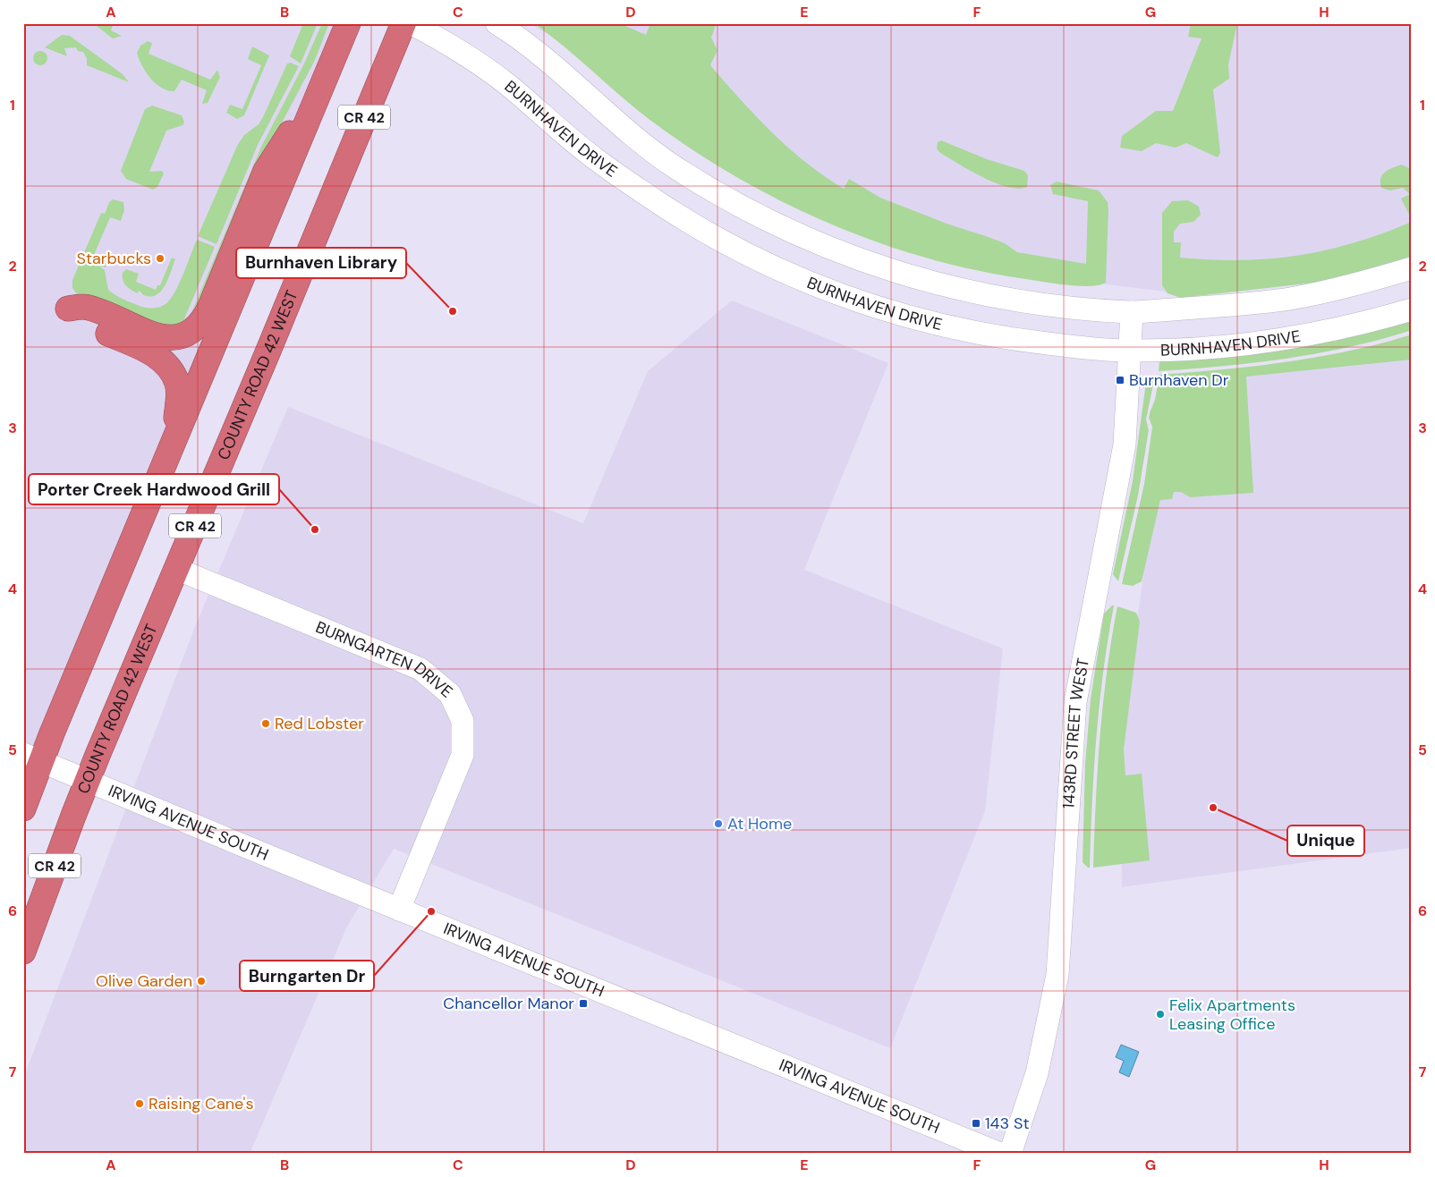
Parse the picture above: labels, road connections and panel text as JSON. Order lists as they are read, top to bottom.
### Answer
{
  "streets": {
    "highway": ["CR 42", "COUNTY ROAD 42 WEST"],
    "street": [
      "BURNHAVEN DRIVE",
      "BURNGARTEN DRIVE",
      "143RD STREET WEST",
      "IRVING AVENUE SOUTH"
    ]
  },
  "crossings": [
    ["CR 42", "IRVING AVENUE SOUTH"],
    ["BURNHAVEN DRIVE", "143RD STREET WEST"],
    ["COUNTY ROAD 42 WEST", "BURNGARTEN DRIVE"],
    ["COUNTY ROAD 42 WEST", "IRVING AVENUE SOUTH"],
    ["BURNGARTEN DRIVE", "IRVING AVENUE SOUTH"]
  ],
  "places": {
    "other": [
      "Starbucks",
      "Burnhaven Library",
      "Porter Creek Hardwood Grill",
      "Red Lobster",
      "Unique",
      "At Home",
      "Burngarten Dr",
      "Olive Garden",
      "Felix Apartments Leasing Office",
      "Raising Cane's"
    ],
    "transit": ["Burnhaven Dr", "Chancellor Manor", "143 St"]
  },
  "grid": {
    "columns": [
      "A",
      "B",
      "C",
      "D",
      "E",
      "F",
      "G",
      "H"
    ],
    "rows": [
      "1",
      "2",
      "3",
      "4",
      "5",
      "6",
      "7"
    ]
  }
}
